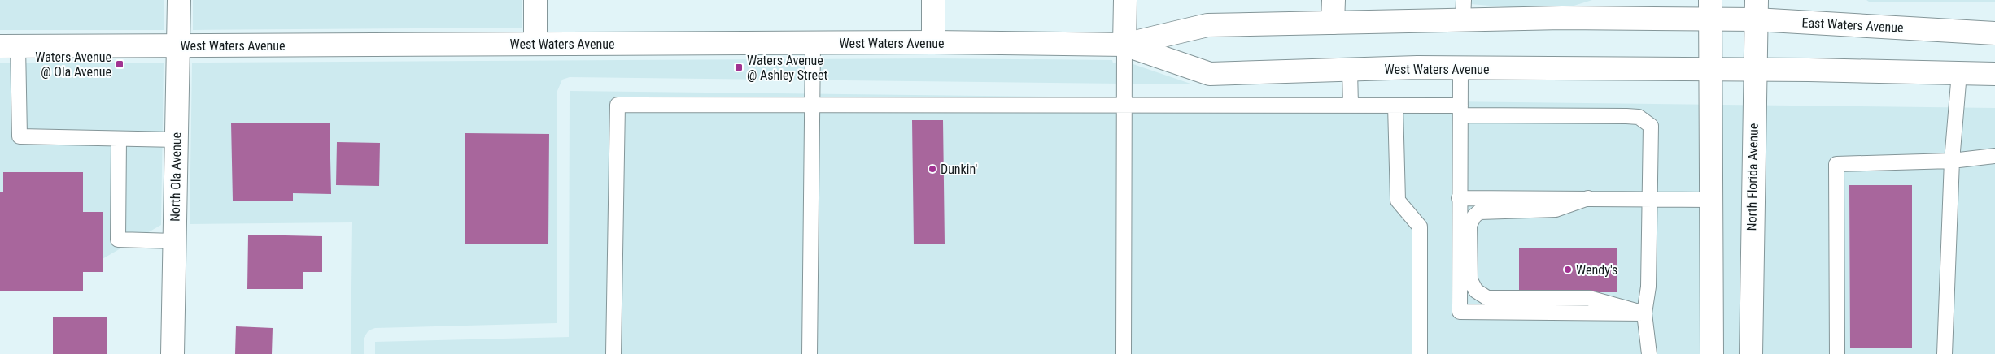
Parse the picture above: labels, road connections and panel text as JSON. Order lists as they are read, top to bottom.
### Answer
{
  "streets": {
    "main road": [
      "East Waters Avenue",
      "West Waters Avenue",
      "North Ola Avenue",
      "North Florida Avenue"
    ]
  },
  "crossings": [
    ["East Waters Avenue", "West Waters Avenue"],
    ["East Waters Avenue", "North Florida Avenue"],
    ["West Waters Avenue", "North Ola Avenue"],
    ["West Waters Avenue", "North Florida Avenue"]
  ],
  "places": {
    "transit": ["Waters Avenue @ Ola Avenue", "Waters Avenue @ Ashley Street"],
    "other": ["Dunkin'", "Wendy's"]
  }
}
